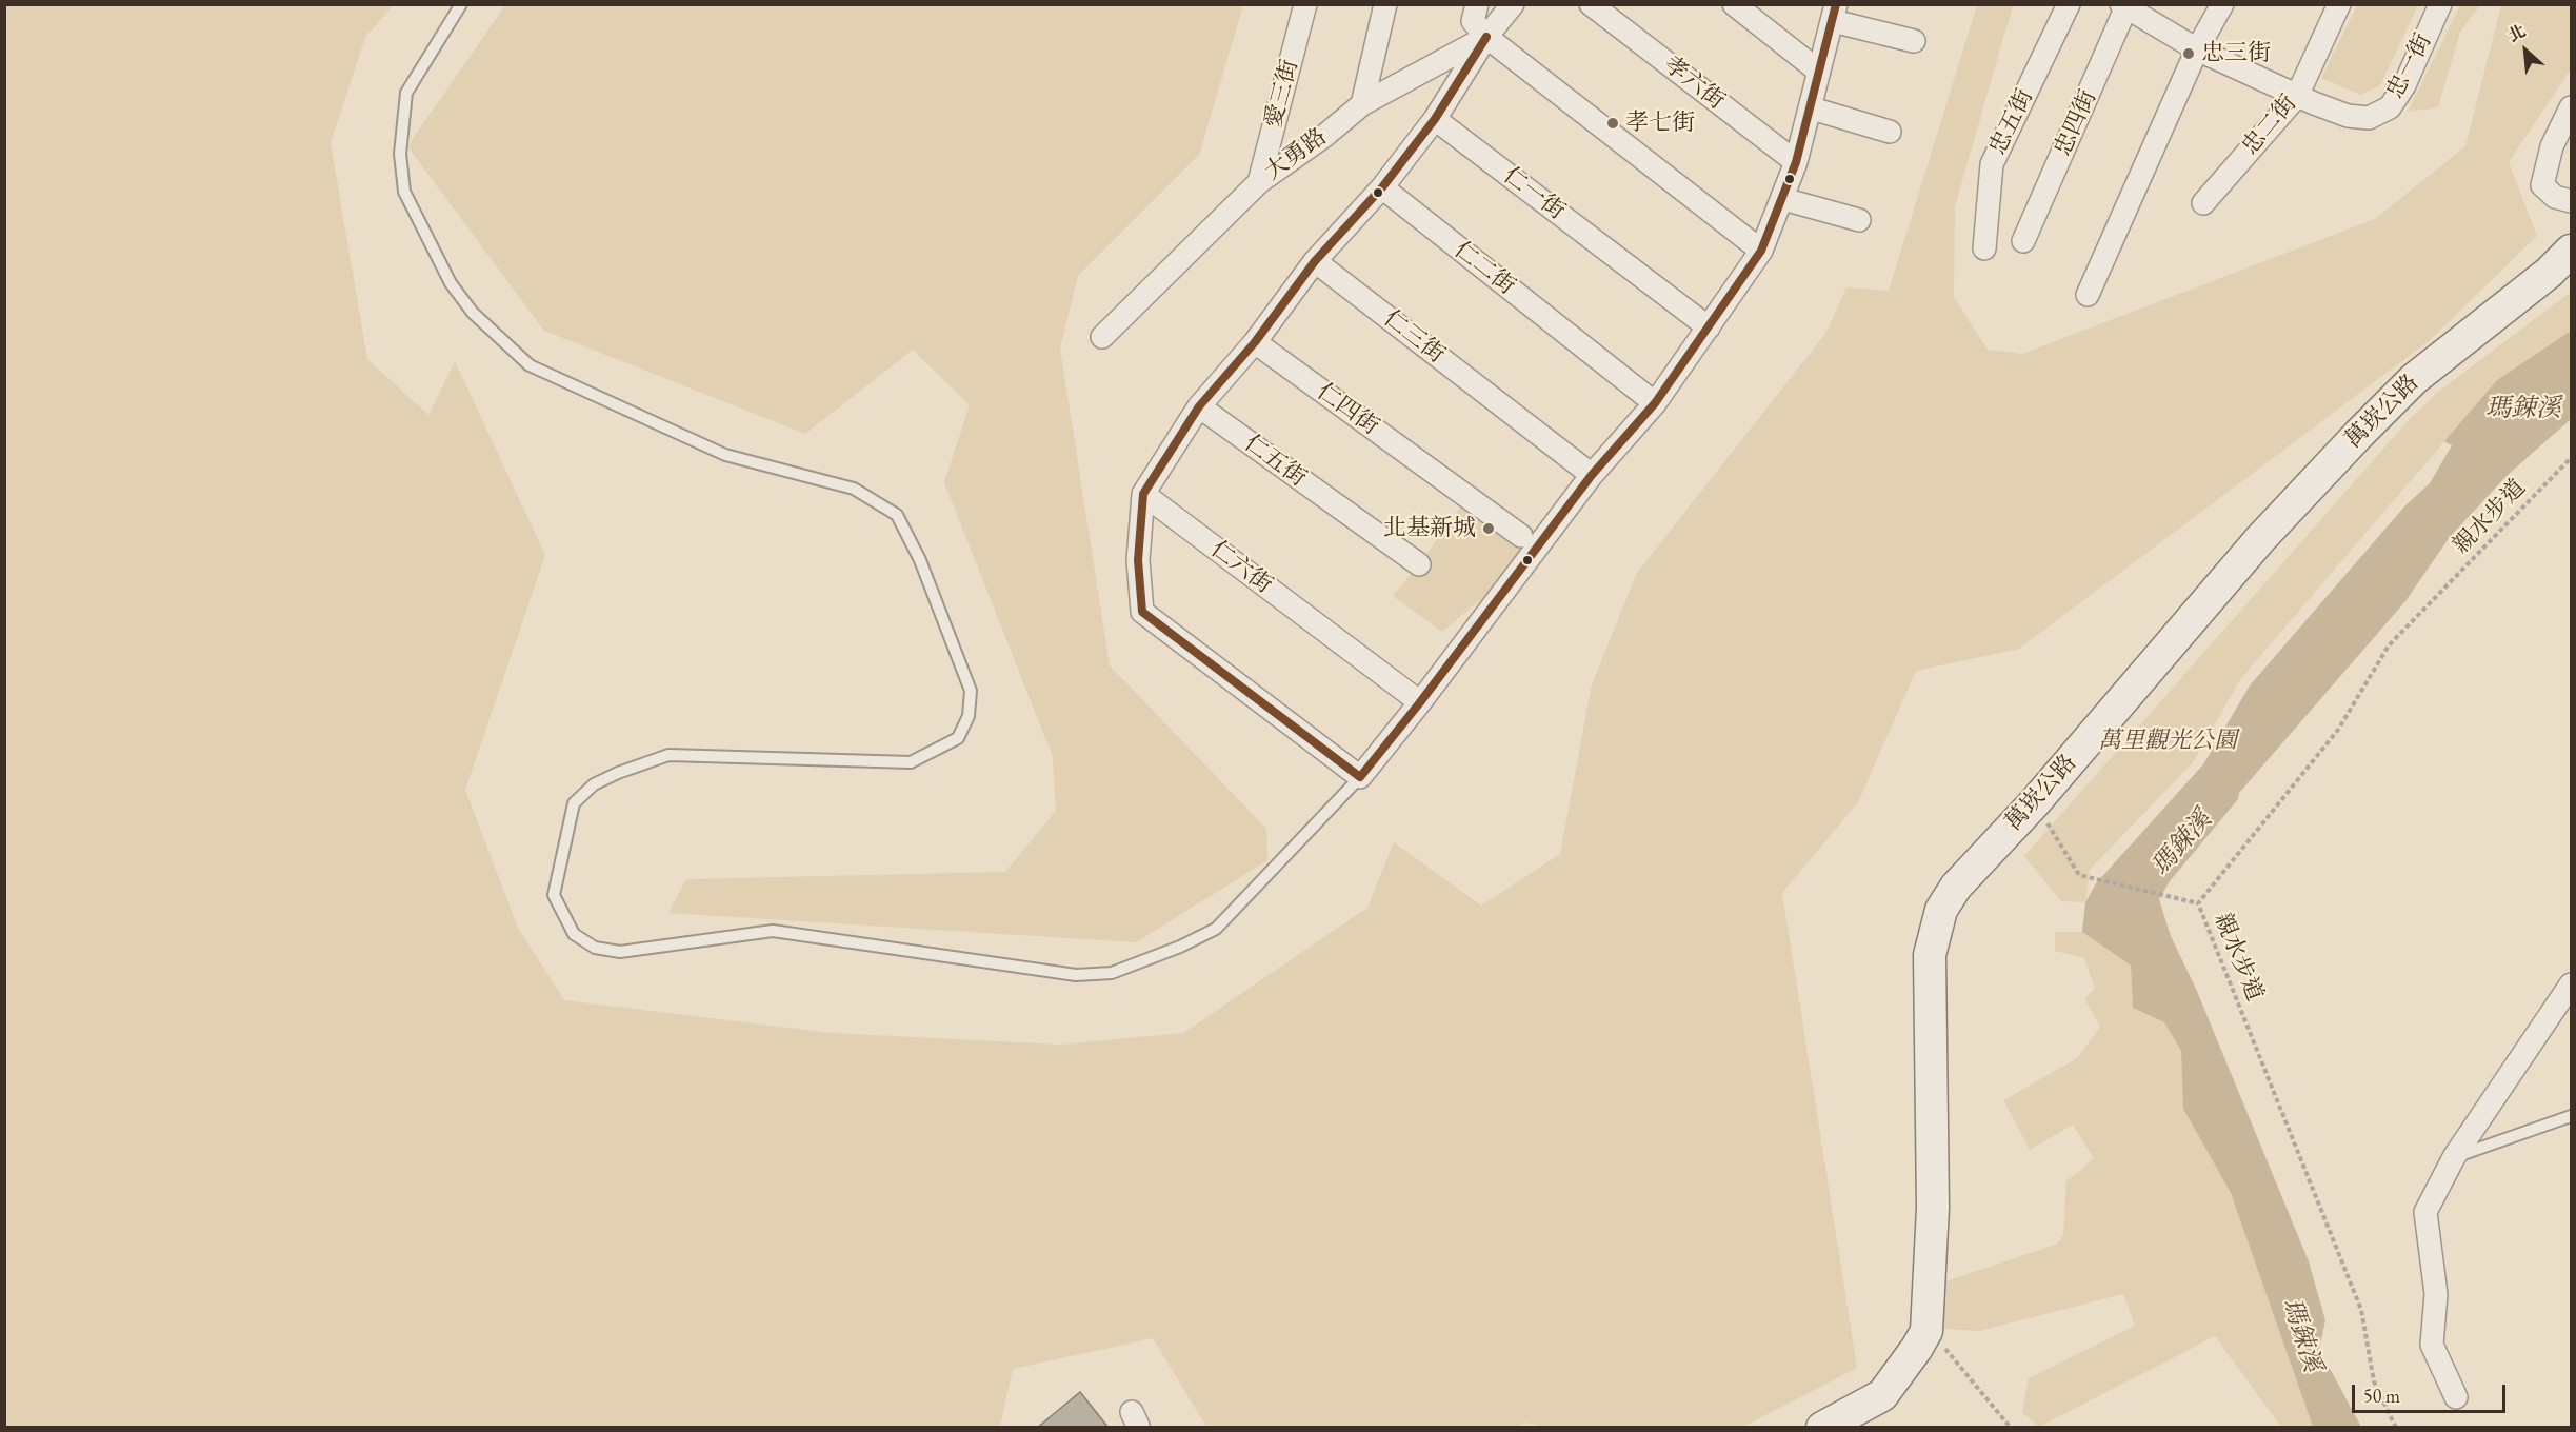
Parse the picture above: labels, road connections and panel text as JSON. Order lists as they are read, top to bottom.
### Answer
{
  "streets": {
    "street": [
      "忠一街",
      "孝六街",
      "愛三街",
      "忠五街",
      "忠四街",
      "忠二街",
      "大勇路",
      "仁一街",
      "仁二街",
      "仁三街",
      "仁四街",
      "萬崁公路",
      "仁五街",
      "仁六街"
    ],
    "path": ["親水步道"]
  },
  "crossings": [
    ["忠一街", "忠四街"],
    ["忠一街", "忠二街"],
    ["愛三街", "大勇路"]
  ],
  "water": ["瑪鋉溪"],
  "parks": ["萬里觀光公園"],
  "places": ["忠三街", "孝七街", "北基新城"],
  "scale_bar": "50 m",
  "north": "top left"
}
